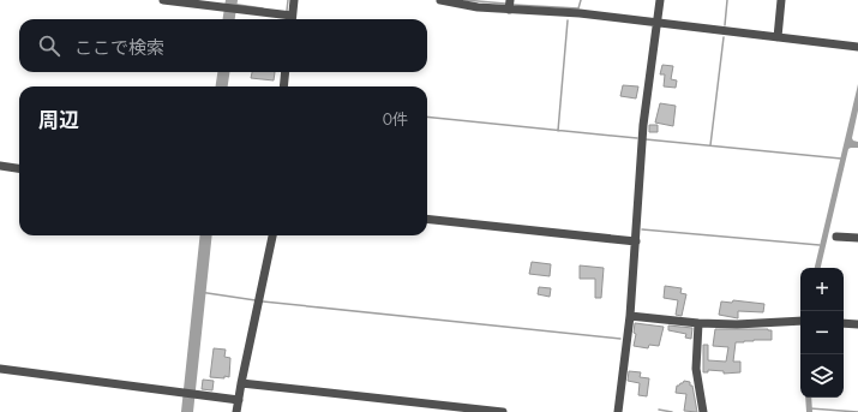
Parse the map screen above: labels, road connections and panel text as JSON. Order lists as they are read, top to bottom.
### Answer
{
  "page": {
    "search": "ここで検索",
    "heading": ["周辺", "0件"],
    "map_buttons": ["+", "−"]
  }
}
